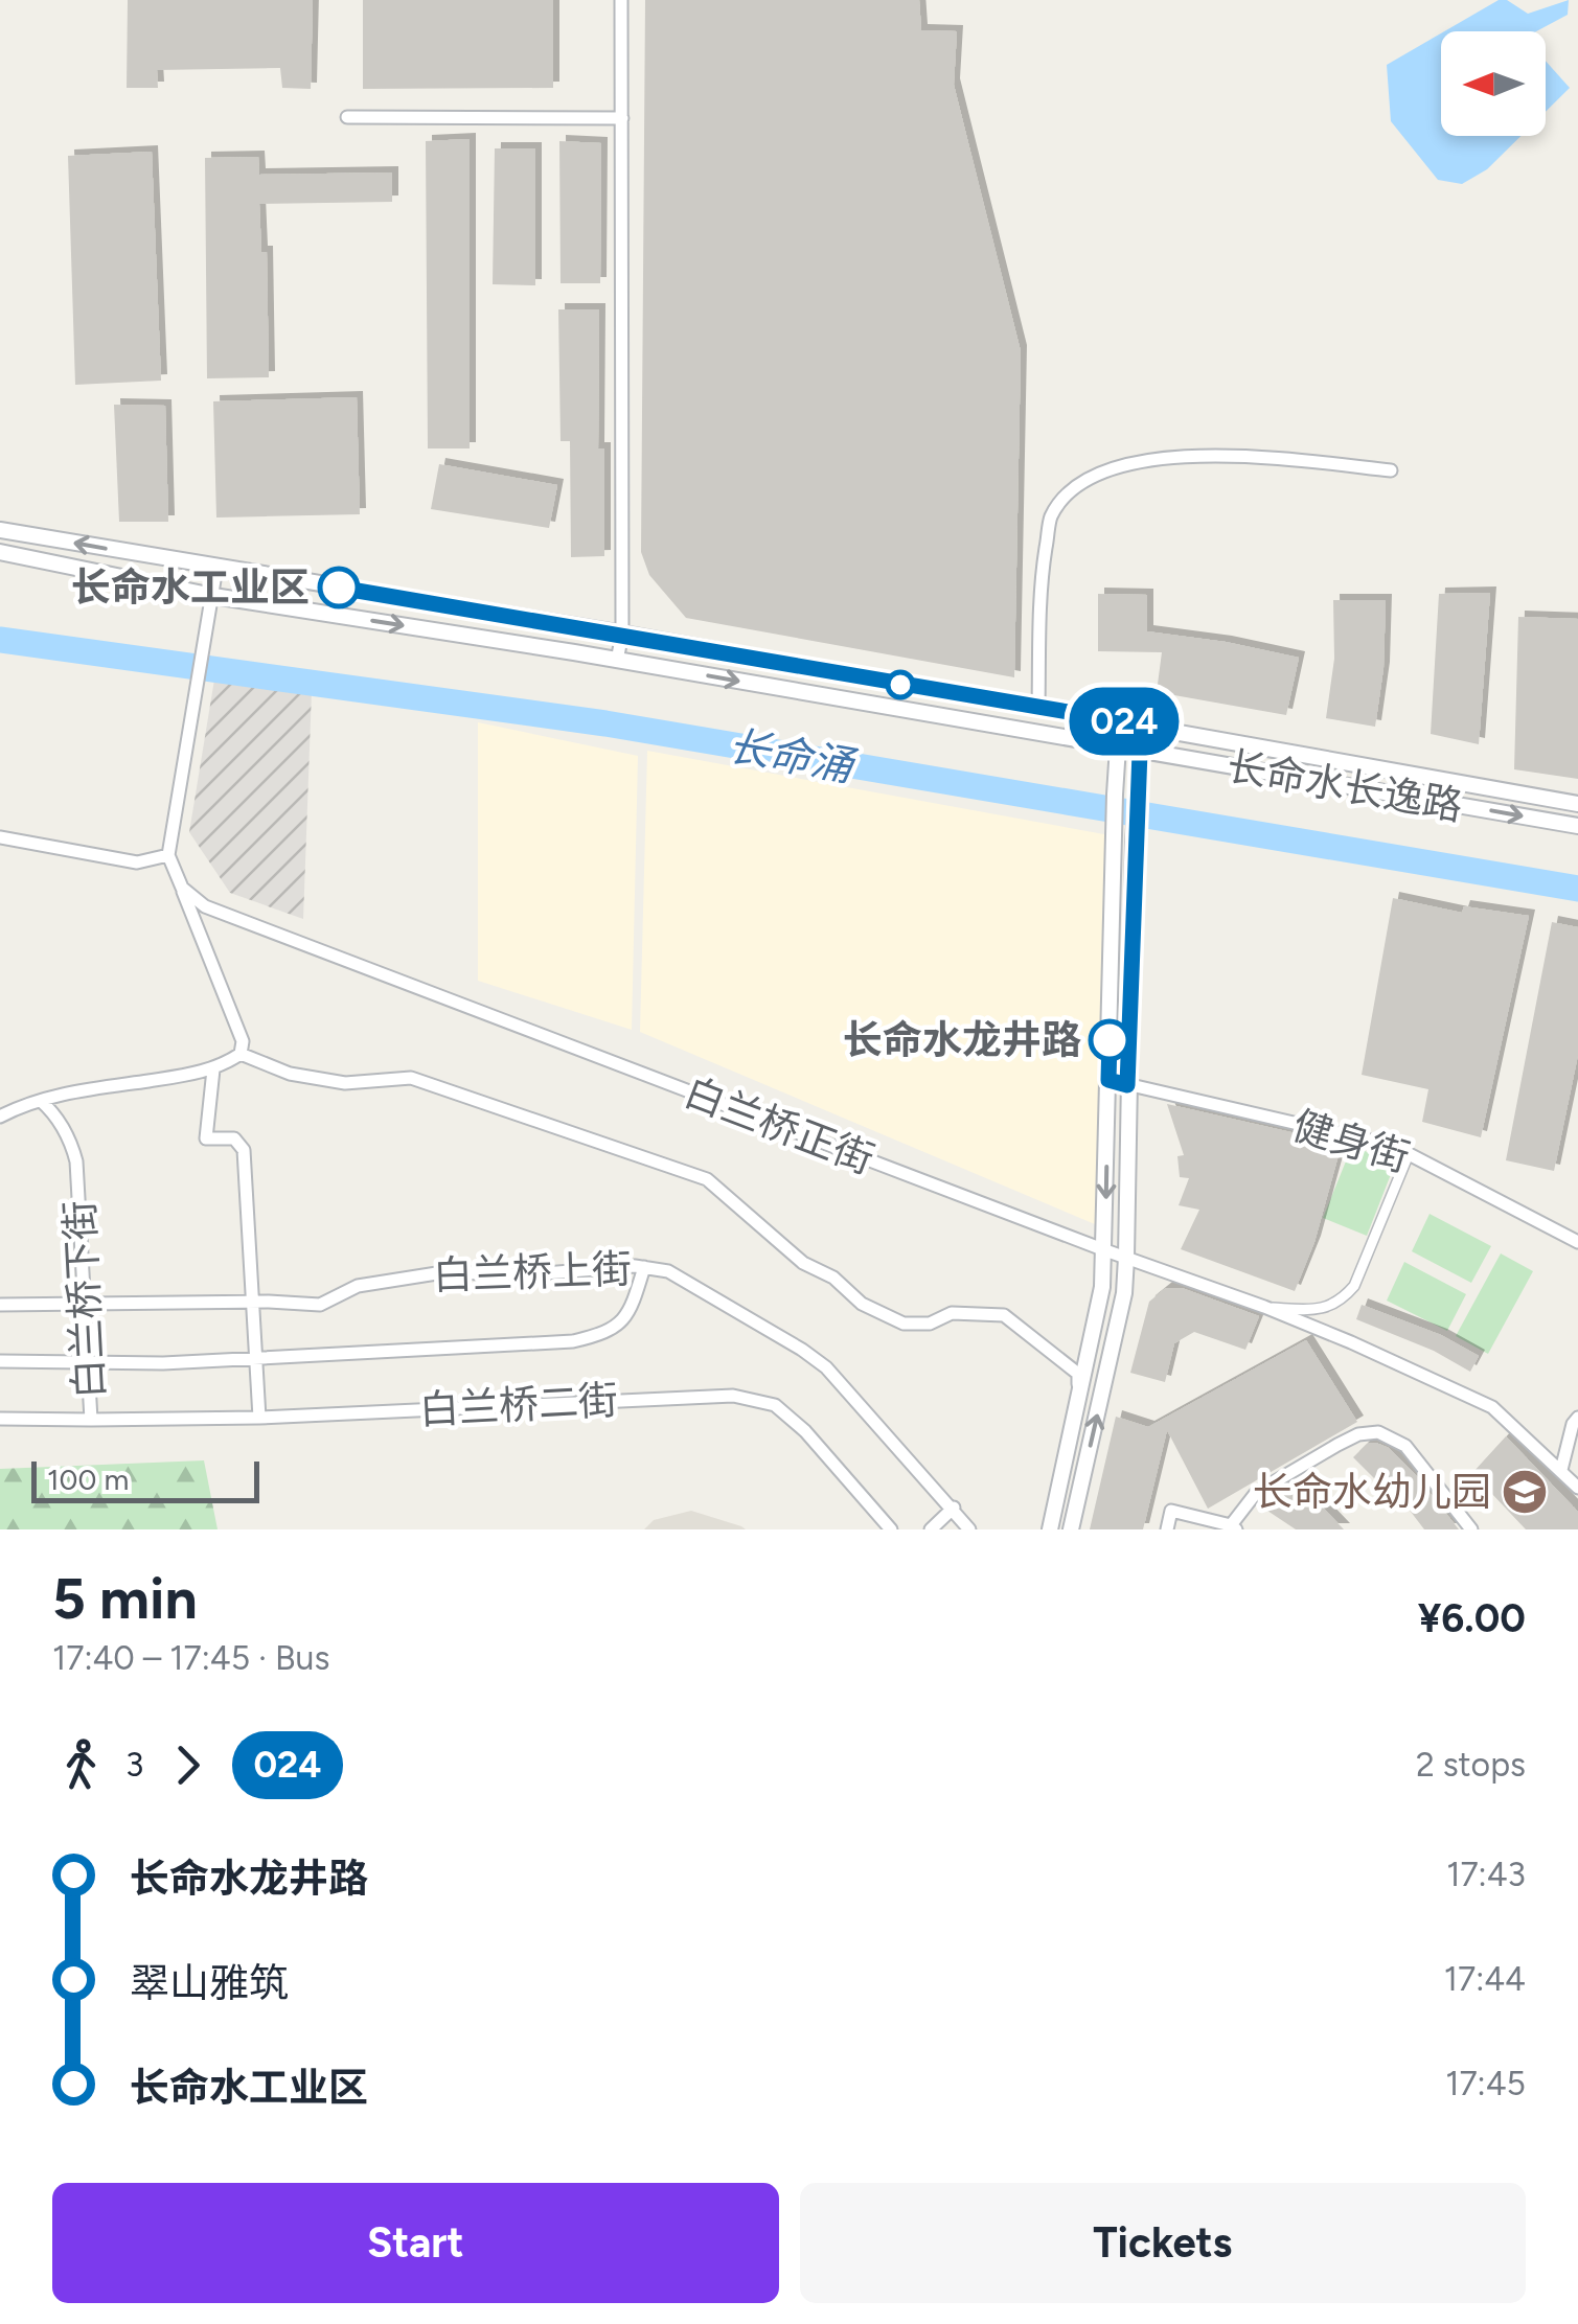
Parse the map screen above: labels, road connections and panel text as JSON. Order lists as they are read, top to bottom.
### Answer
{
  "streets": {
    "street": [
      "长命水长逸路",
      "白兰桥正街",
      "健身街",
      "白兰桥上街",
      "白兰桥下街",
      "白兰桥二街"
    ]
  },
  "crossings": [
    ["白兰桥上街", "白兰桥下街"],
    ["白兰桥下街", "白兰桥二街"]
  ],
  "water": ["长命涌"],
  "places": {
    "other": ["长命水工业区", "长命水龙井路"],
    "school or university": ["长命水幼儿园"]
  },
  "lines": ["bus line 024"],
  "scale_bar": "100 m",
  "north": "left",
  "page": {
    "on_map": "024",
    "scale": "100 m",
    "heading": ["5 min", "17:40 – 17:45 · Bus", "¥6.00"],
    "legs": ["3", "024", "2 stops"],
    "list": [
      {
        "name": "长命水龙井路",
        "value": "17:43"
      },
      {
        "name": "翠山雅筑",
        "value": "17:44"
      },
      {
        "name": "长命水工业区",
        "value": "17:45"
      }
    ],
    "buttons": ["Start", "Tickets"]
  }
}
